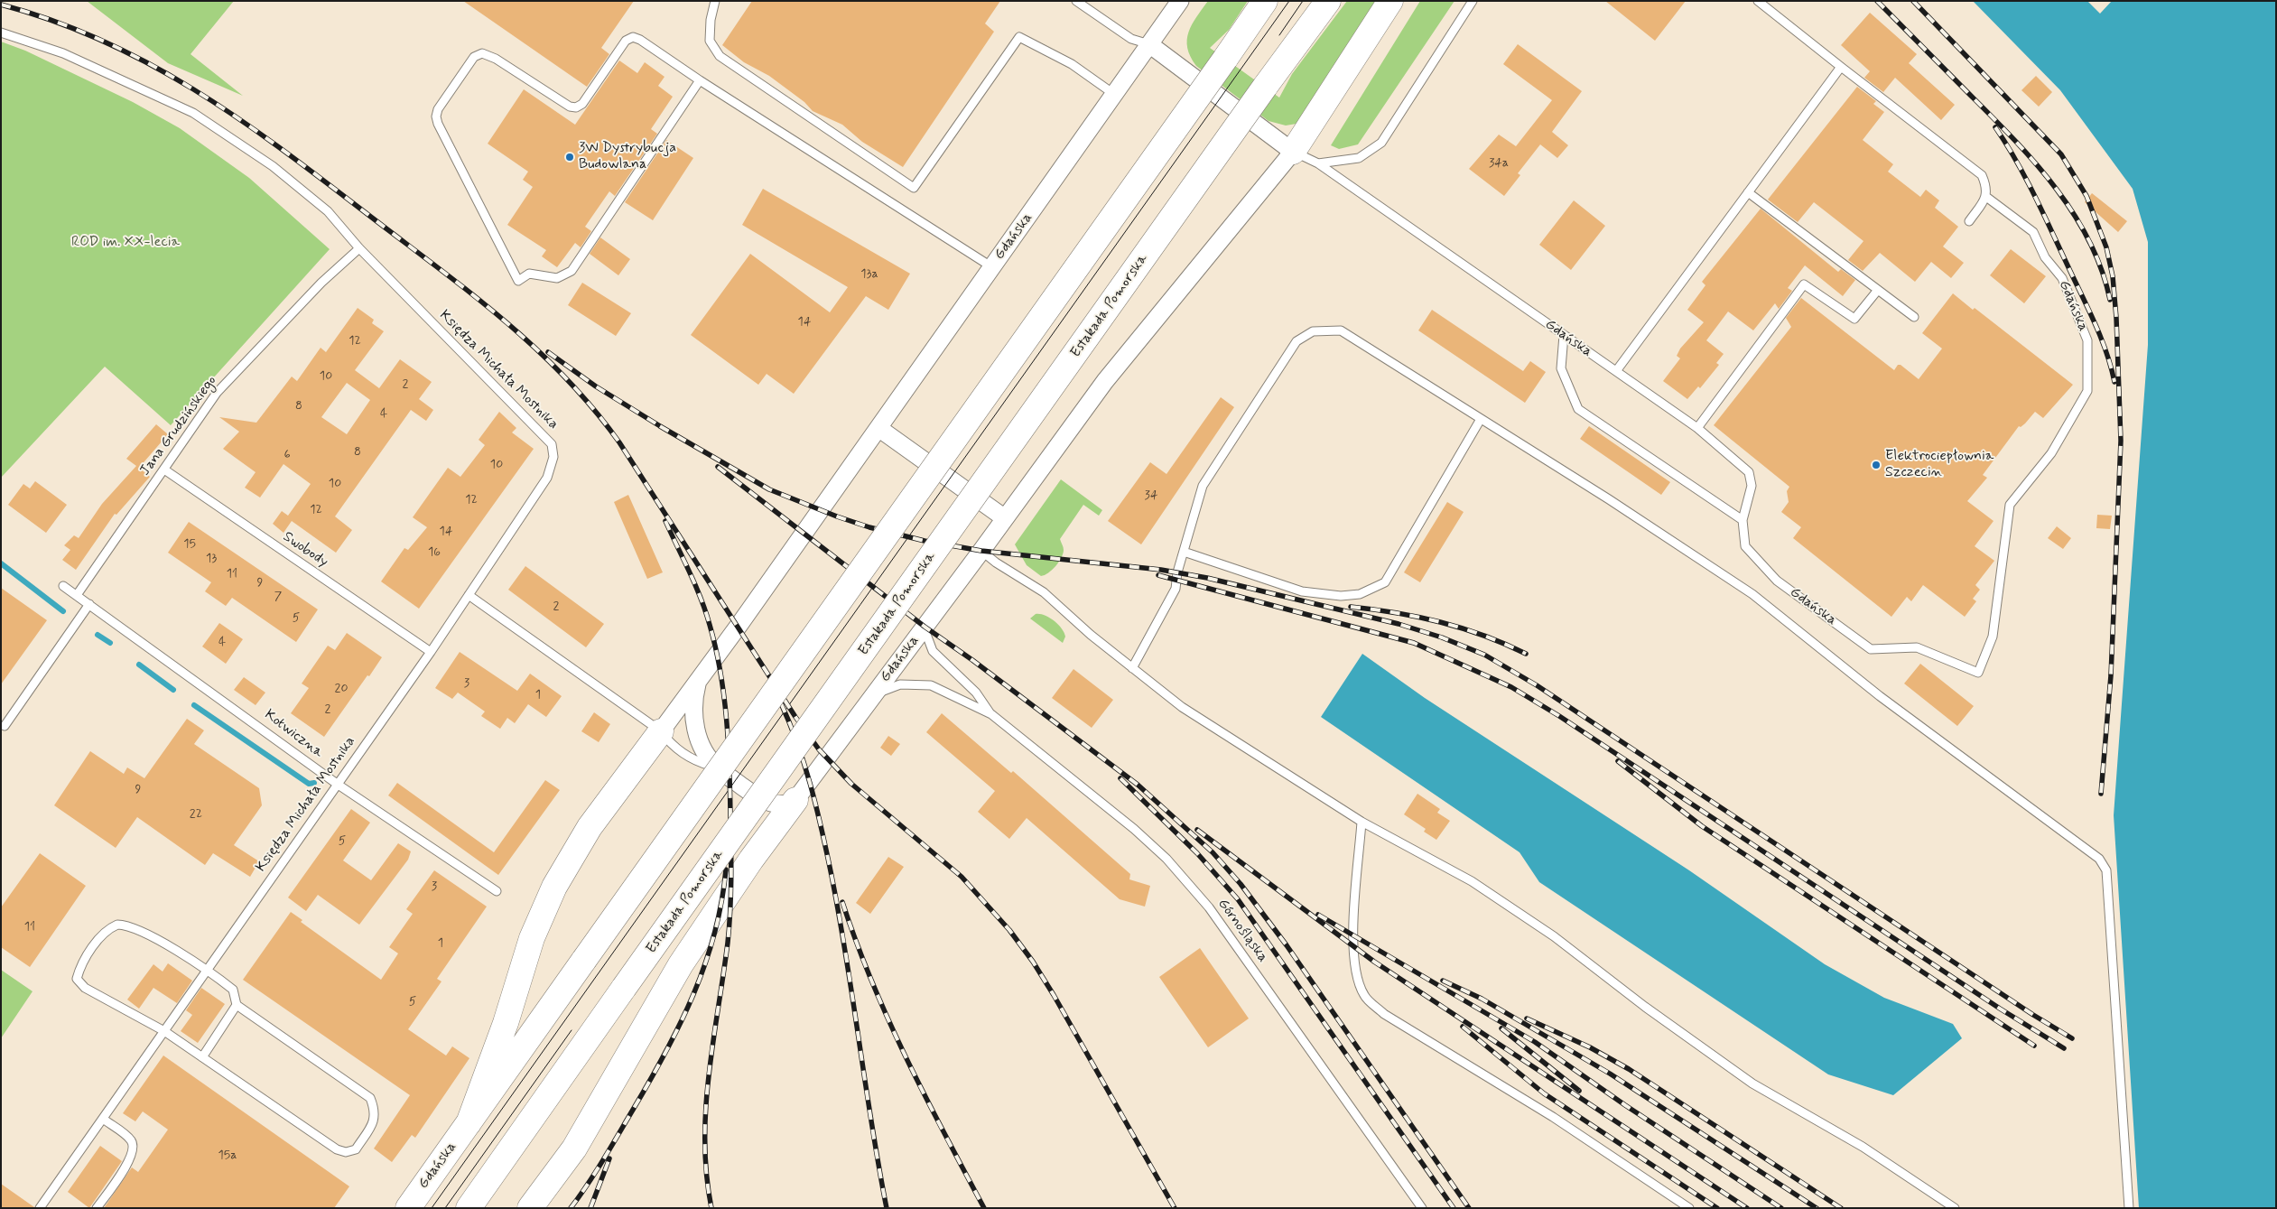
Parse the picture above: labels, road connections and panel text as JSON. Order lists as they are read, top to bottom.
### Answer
{
  "streets": {
    "main road": ["Gdańska", "Estakada Pomorska"],
    "lane": [
      "Księdza Michała Mostnika",
      "Jana Grudzińskiego",
      "Swobody",
      "Kotwiczna",
      "Górnośląska"
    ]
  },
  "crossings": [
    ["Gdańska", "Górnośląska"],
    ["Księdza Michała Mostnika", "Jana Grudzińskiego"],
    ["Księdza Michała Mostnika", "Swobody"],
    ["Księdza Michała Mostnika", "Kotwiczna"],
    ["Jana Grudzińskiego", "Swobody"],
    ["Jana Grudzińskiego", "Kotwiczna"]
  ],
  "parks": ["ROD im. XX-lecia"],
  "places": ["3W Dystrybucja Budowlana", "Elektrociepłownia Szczecin"],
  "house_numbers": [
    "34a",
    "13a",
    "14",
    "12",
    "10",
    "2",
    "8",
    "4",
    "8",
    "6",
    "10",
    "10",
    "34",
    "12",
    "12",
    "14",
    "15",
    "16",
    "13",
    "11",
    "9",
    "7",
    "2",
    "5",
    "4",
    "3",
    "20",
    "1",
    "2",
    "9",
    "22",
    "5",
    "3",
    "11",
    "1",
    "5",
    "15a"
  ]
}
